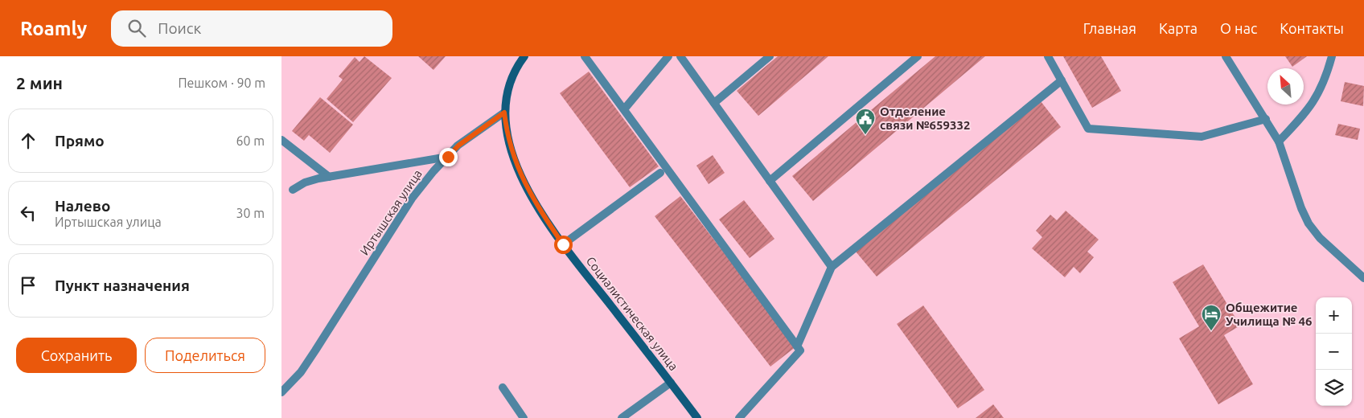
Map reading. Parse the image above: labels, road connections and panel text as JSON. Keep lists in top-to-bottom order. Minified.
{"streets":{"main road":["Социалистическая улица"],"street":["Иртышская улица"]},"crossings":[["Иртышская улица","Социалистическая улица"]],"places":{"public building":["Отделение связи №659332"],"hotel":["Общежитие Училища № 46"]},"north":"top left","page":{"header":"Roamly","search":"Поиск","nav":["Главная","Карта","О нас","Контакты"],"heading":["2 мин","Пешком · 90 m"],"list":[["Прямо","60 m"],["Налево","Иртышская улица","30 m"],"Пункт назначения"],"map_buttons":["+","−"],"buttons":["Сохранить","Поделиться"]}}
